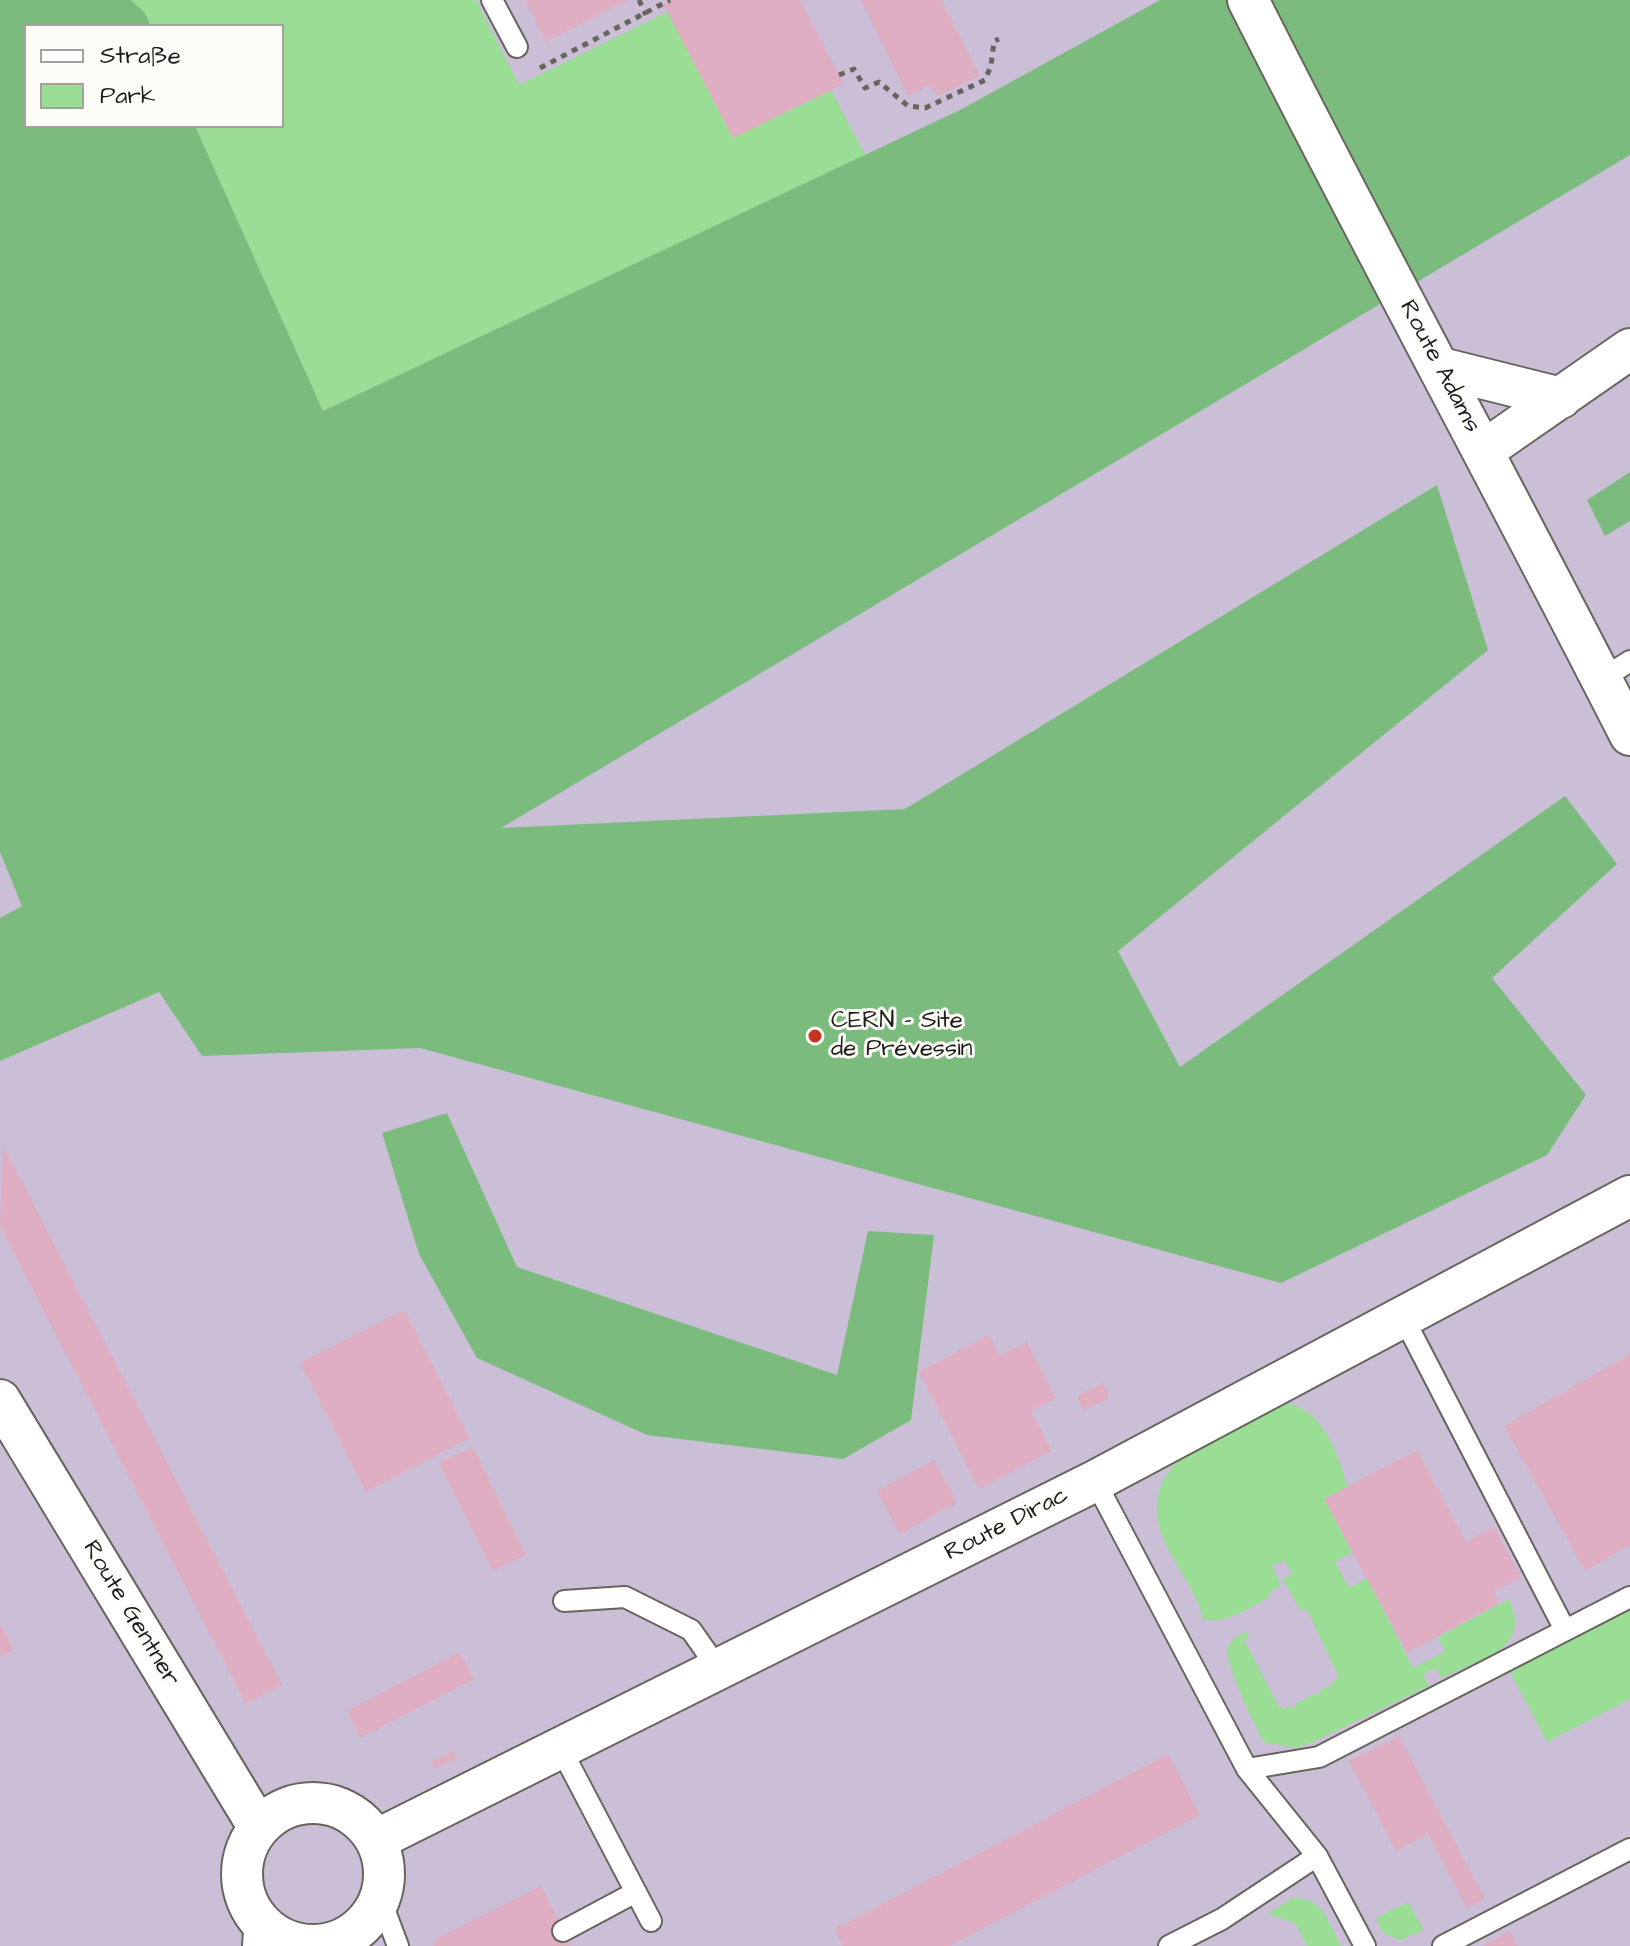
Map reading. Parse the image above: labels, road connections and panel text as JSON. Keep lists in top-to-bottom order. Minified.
{"streets":{"street":["Route Adams","Route Dirac","Route Gentner"]},"crossings":[["Route Dirac","Route Gentner"]],"places":["CERN - Site de Prévessin"],"legend":["Straße","Park"]}
